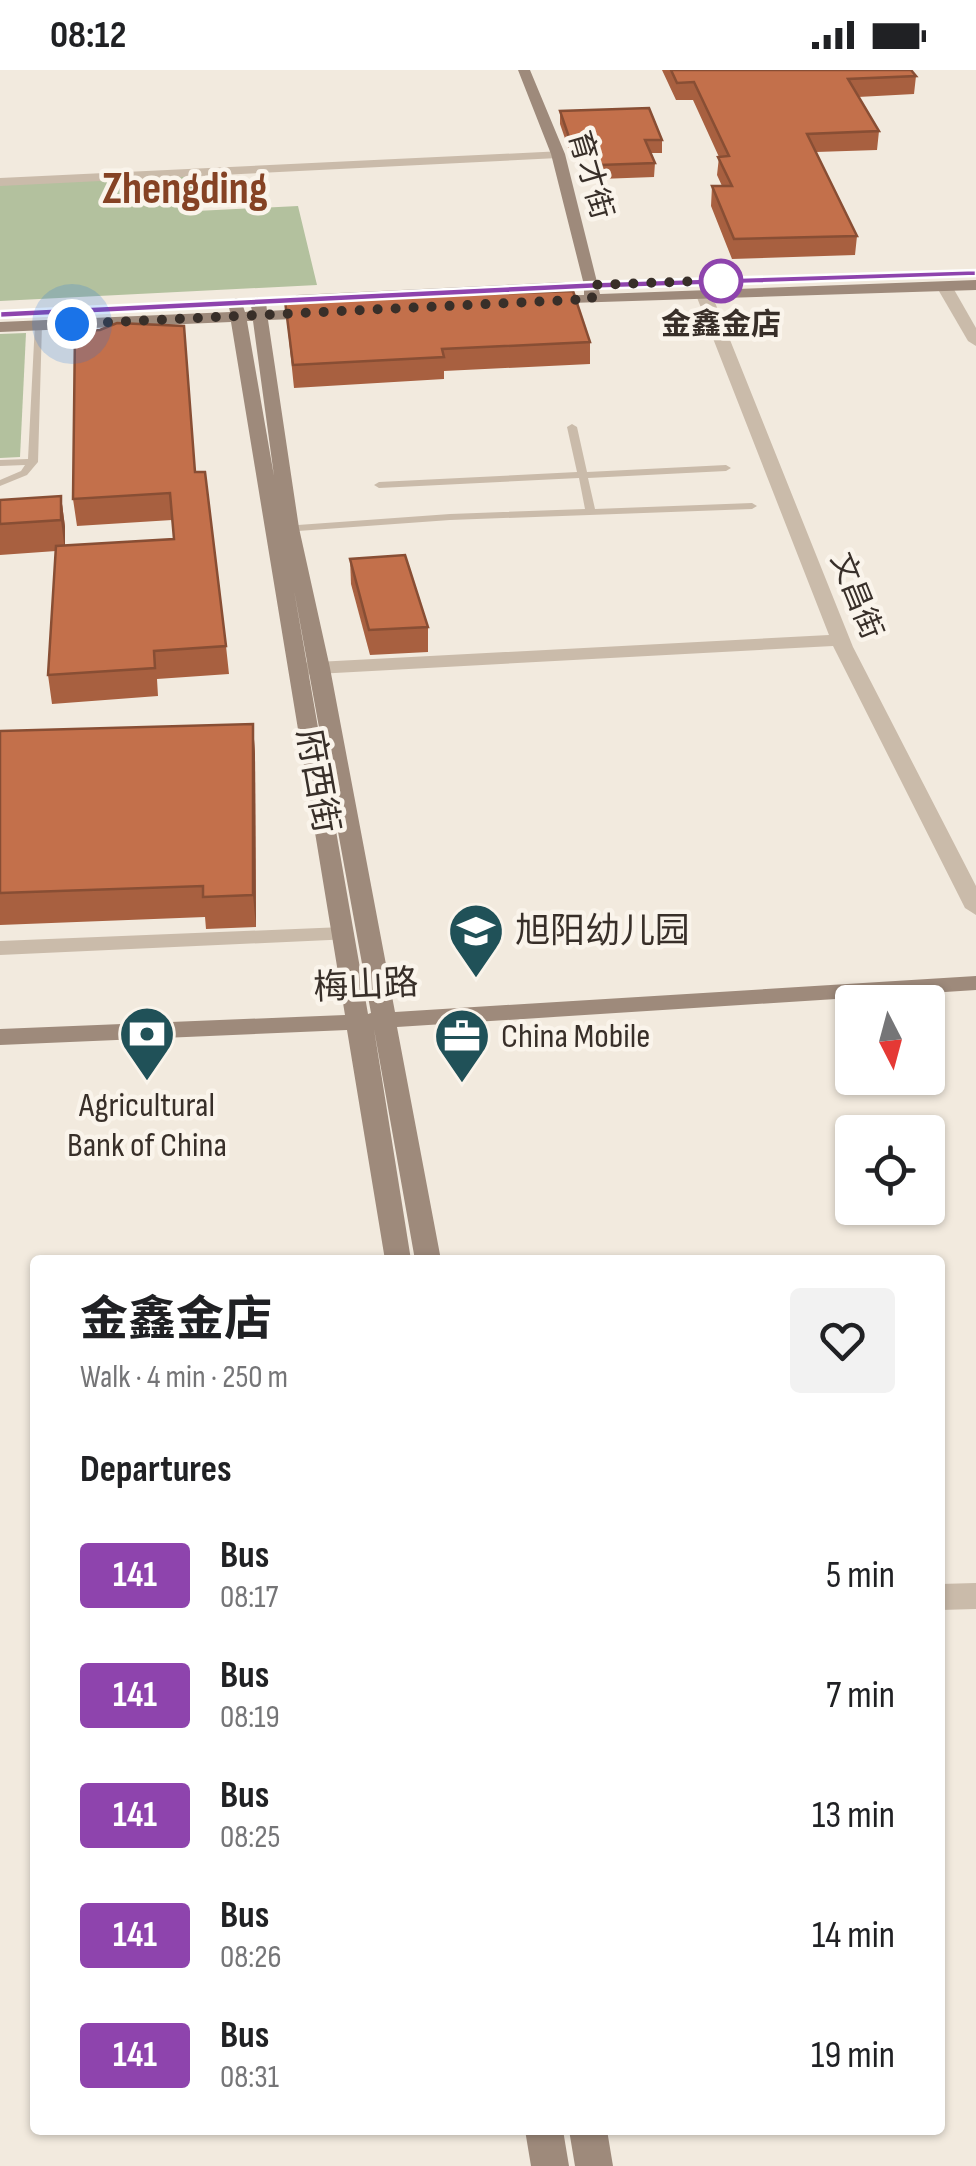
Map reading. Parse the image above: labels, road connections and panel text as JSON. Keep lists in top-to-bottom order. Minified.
{"streets":{"street":["育才街","文昌街","府西街","梅山路"]},"crossings":[["府西街","梅山路"]],"districts":["Zhengding"],"places":{"other":["金鑫金店"],"school or university":["旭阳幼儿园"],"bank":["Agricultural Bank of China"],"office":["China Mobile"]},"lines":["bus line 141"],"north":"bottom","page":{"status":"08:12","heading":[["金鑫金店","Walk · 4 min · 250 m"],"Departures"],"list":[{"mark":"141","name":"Bus","note":"08:17","value":"5 min"},{"mark":"141","name":"Bus","note":"08:19","value":"7 min"},{"mark":"141","name":"Bus","note":"08:25","value":"13 min"},{"mark":"141","name":"Bus","note":"08:26","value":"14 min"},{"mark":"141","name":"Bus","note":"08:31","value":"19 min"}]}}
